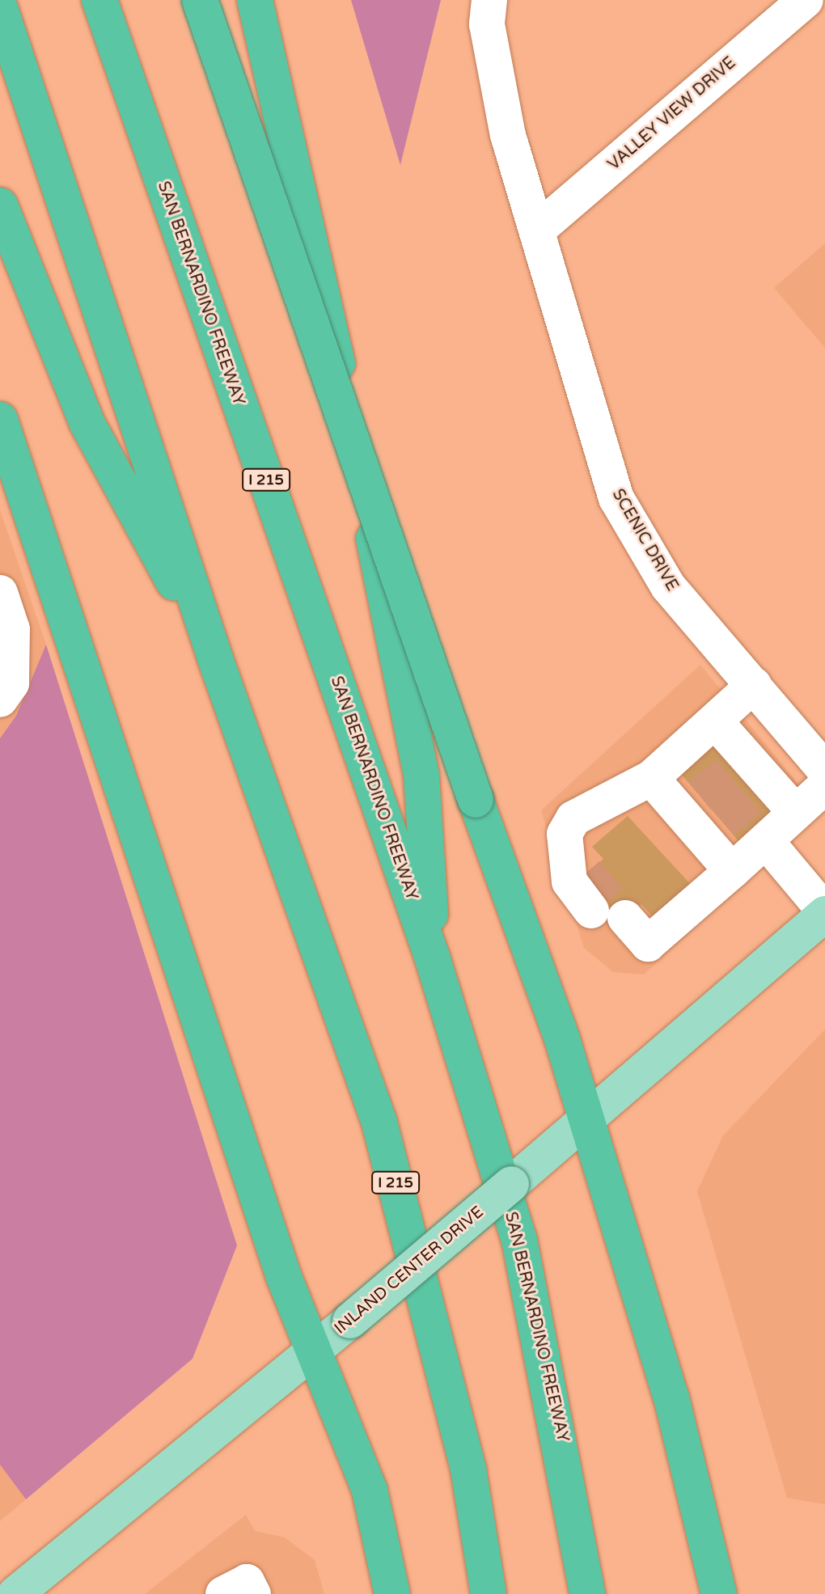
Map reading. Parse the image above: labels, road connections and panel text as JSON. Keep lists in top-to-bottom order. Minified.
{"streets":{"highway":["SAN BERNARDINO FREEWAY","I 215"],"main road":["INLAND CENTER DRIVE"],"street":["VALLEY VIEW DRIVE","SCENIC DRIVE"]},"crossings":[["VALLEY VIEW DRIVE","SCENIC DRIVE"]]}
